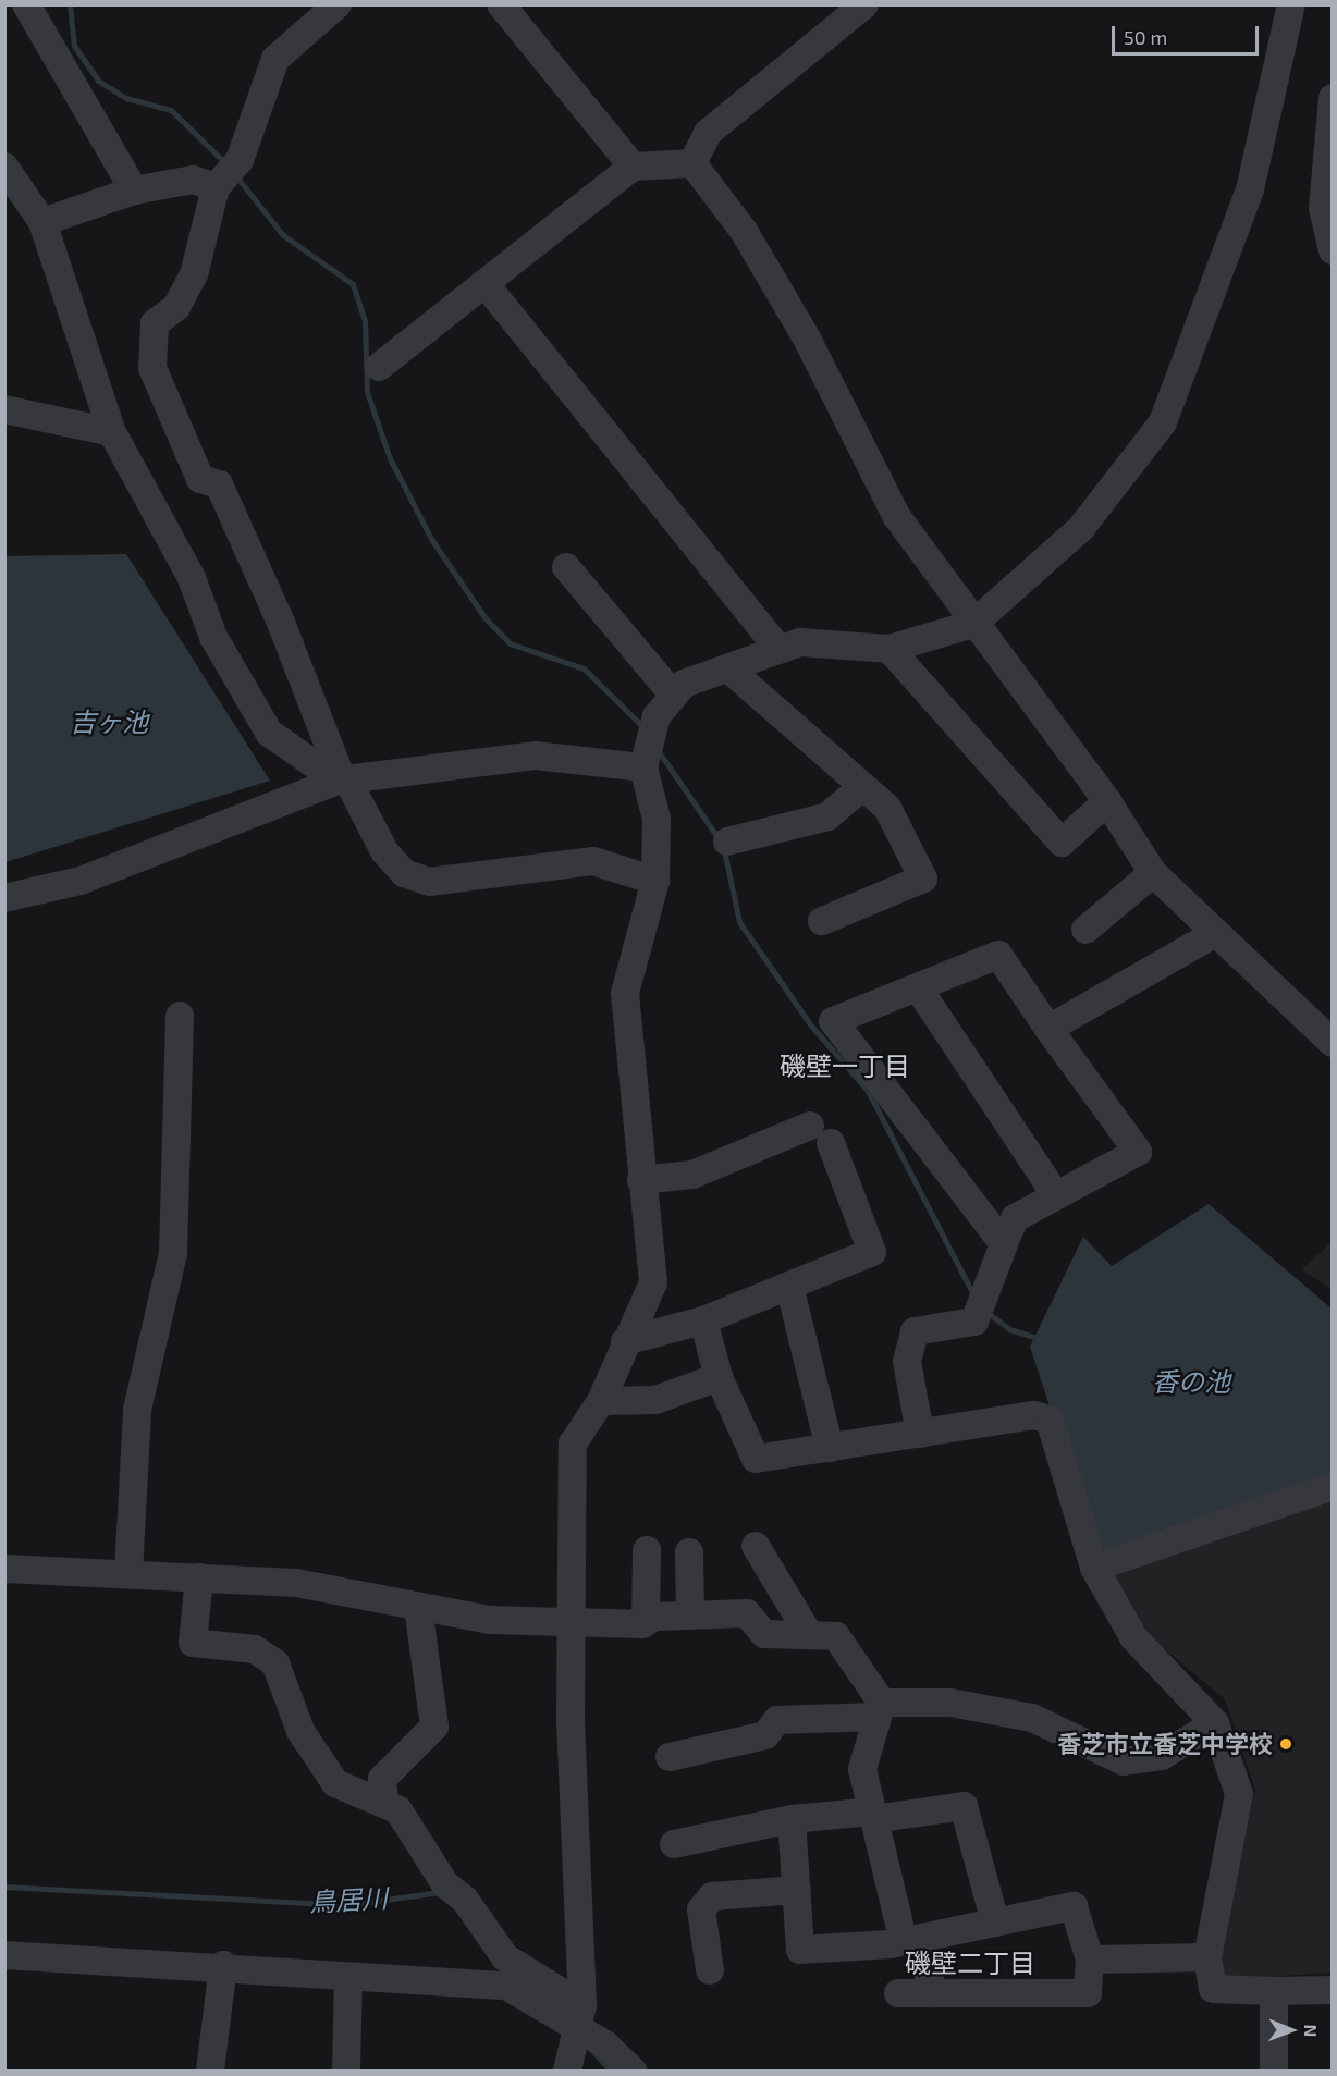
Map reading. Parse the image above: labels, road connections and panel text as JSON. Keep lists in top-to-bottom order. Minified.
{"districts":["磯壁一丁目","磯壁二丁目"],"water":["吉ヶ池","香の池","鳥居川"],"places":["香芝市立香芝中学校"],"scale_bar":"50 m","north":"right"}
